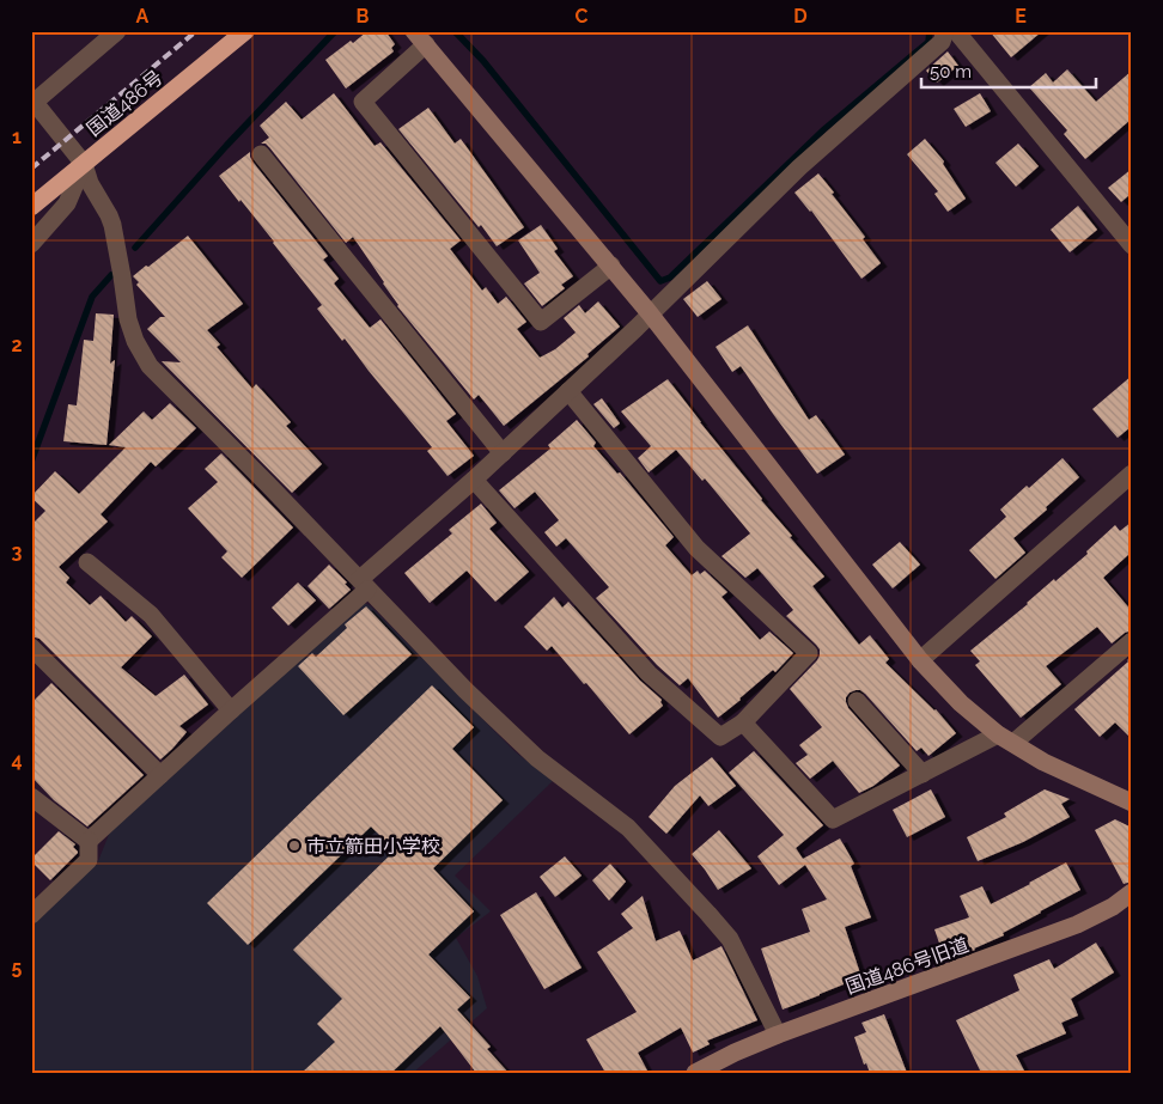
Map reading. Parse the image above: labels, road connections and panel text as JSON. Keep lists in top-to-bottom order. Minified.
{"streets":{"highway":["国道486号"],"street":["国道486号旧道"]},"places":["市立箭田小学校"],"scale_bar":"50 m","grid":{"columns":["A","B","C","D","E"],"rows":["1","2","3","4","5"]}}
